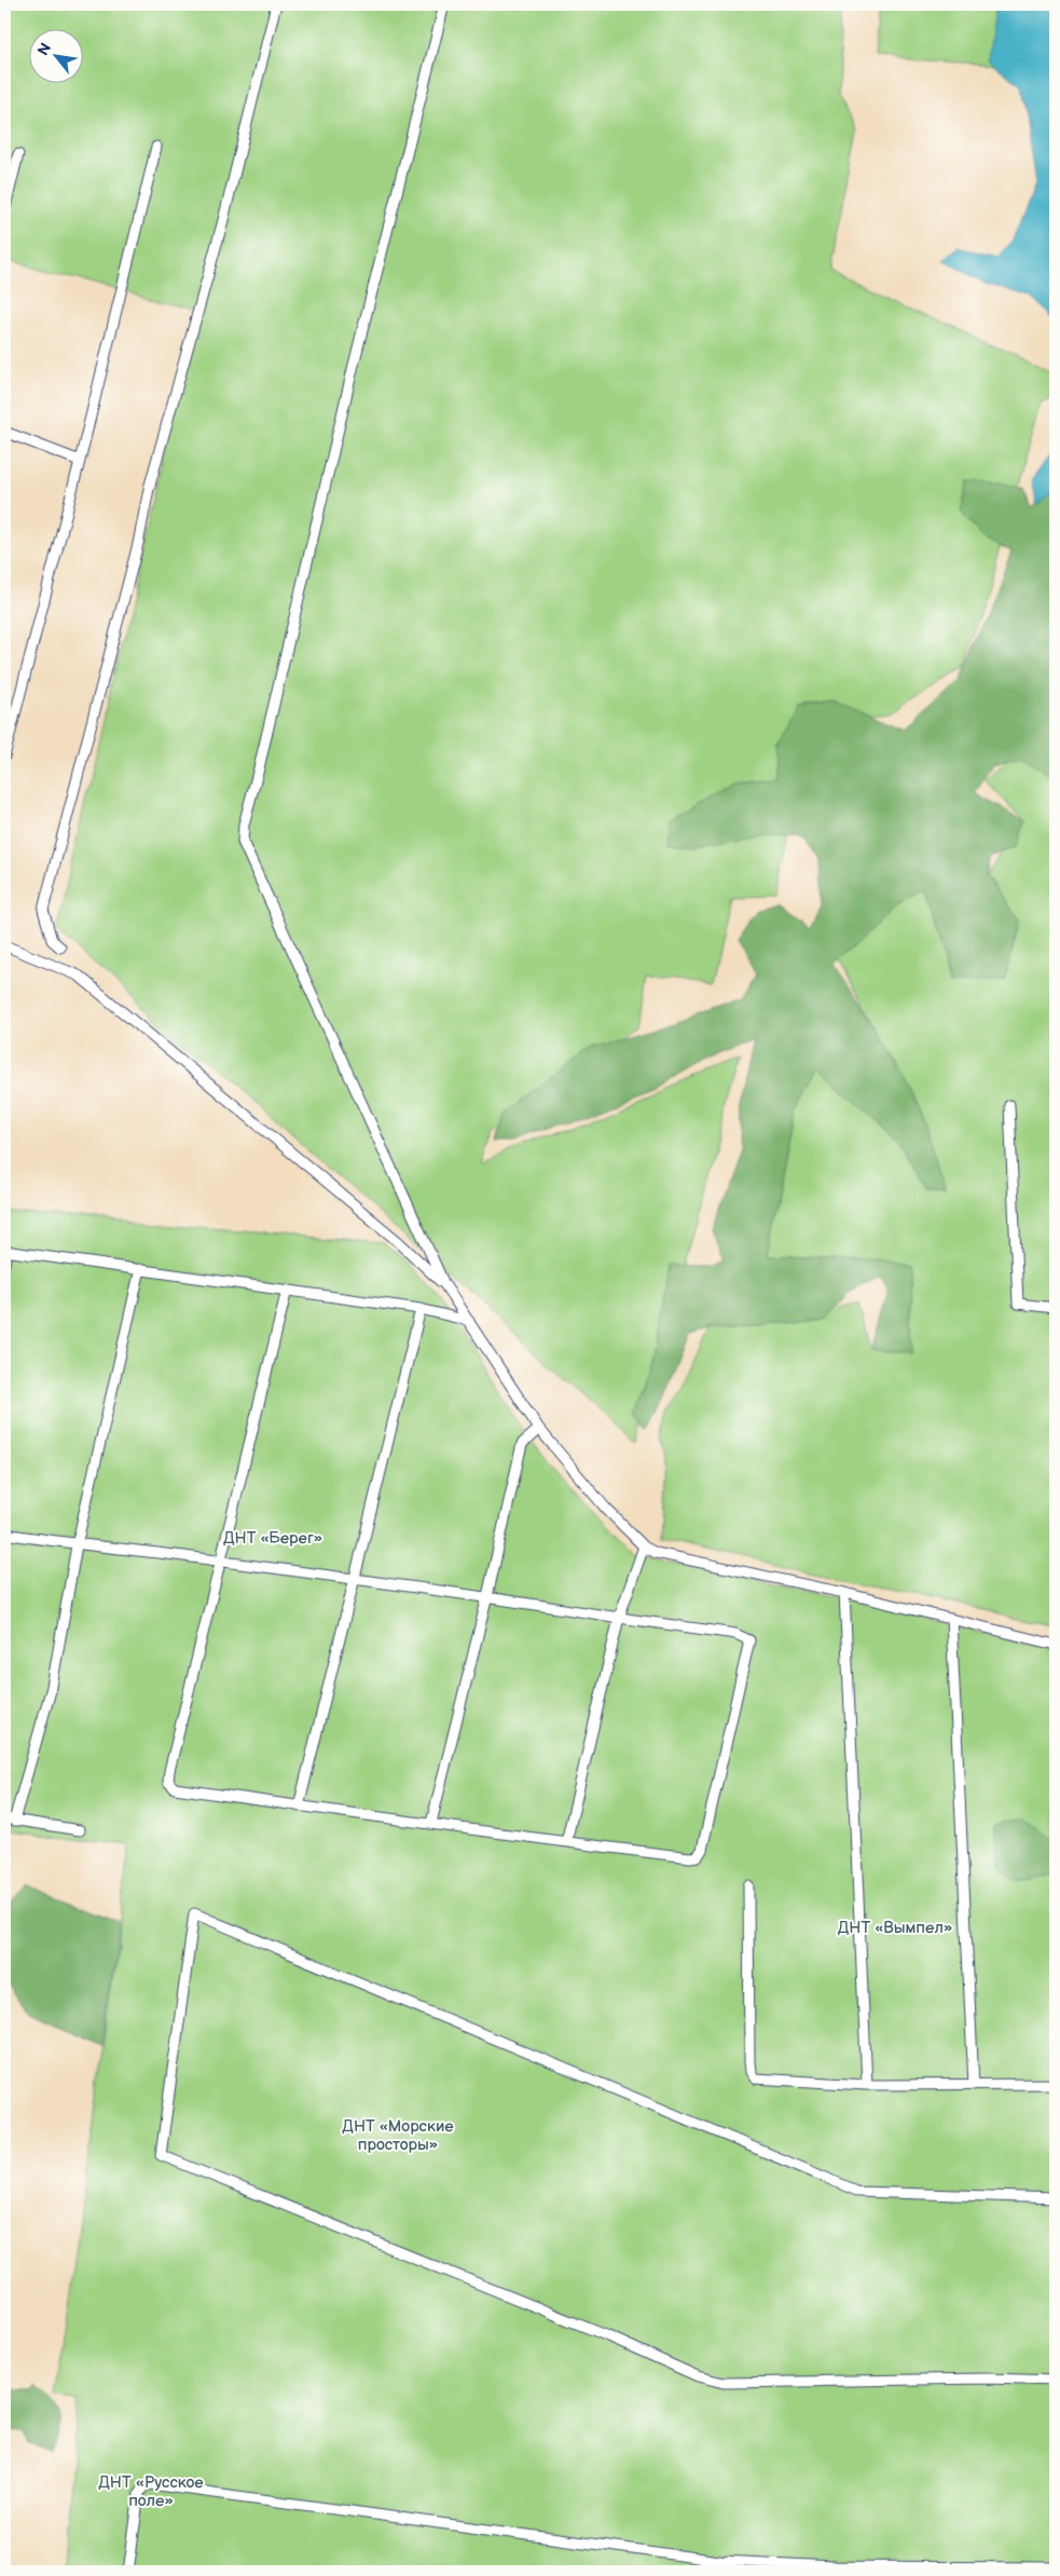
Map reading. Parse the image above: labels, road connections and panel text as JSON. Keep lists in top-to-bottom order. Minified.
{"parks":["ДНТ «Берег»","ДНТ «Вымпел»","ДНТ «Морские просторы»","ДНТ «Русское поле»"],"north":"top left"}
